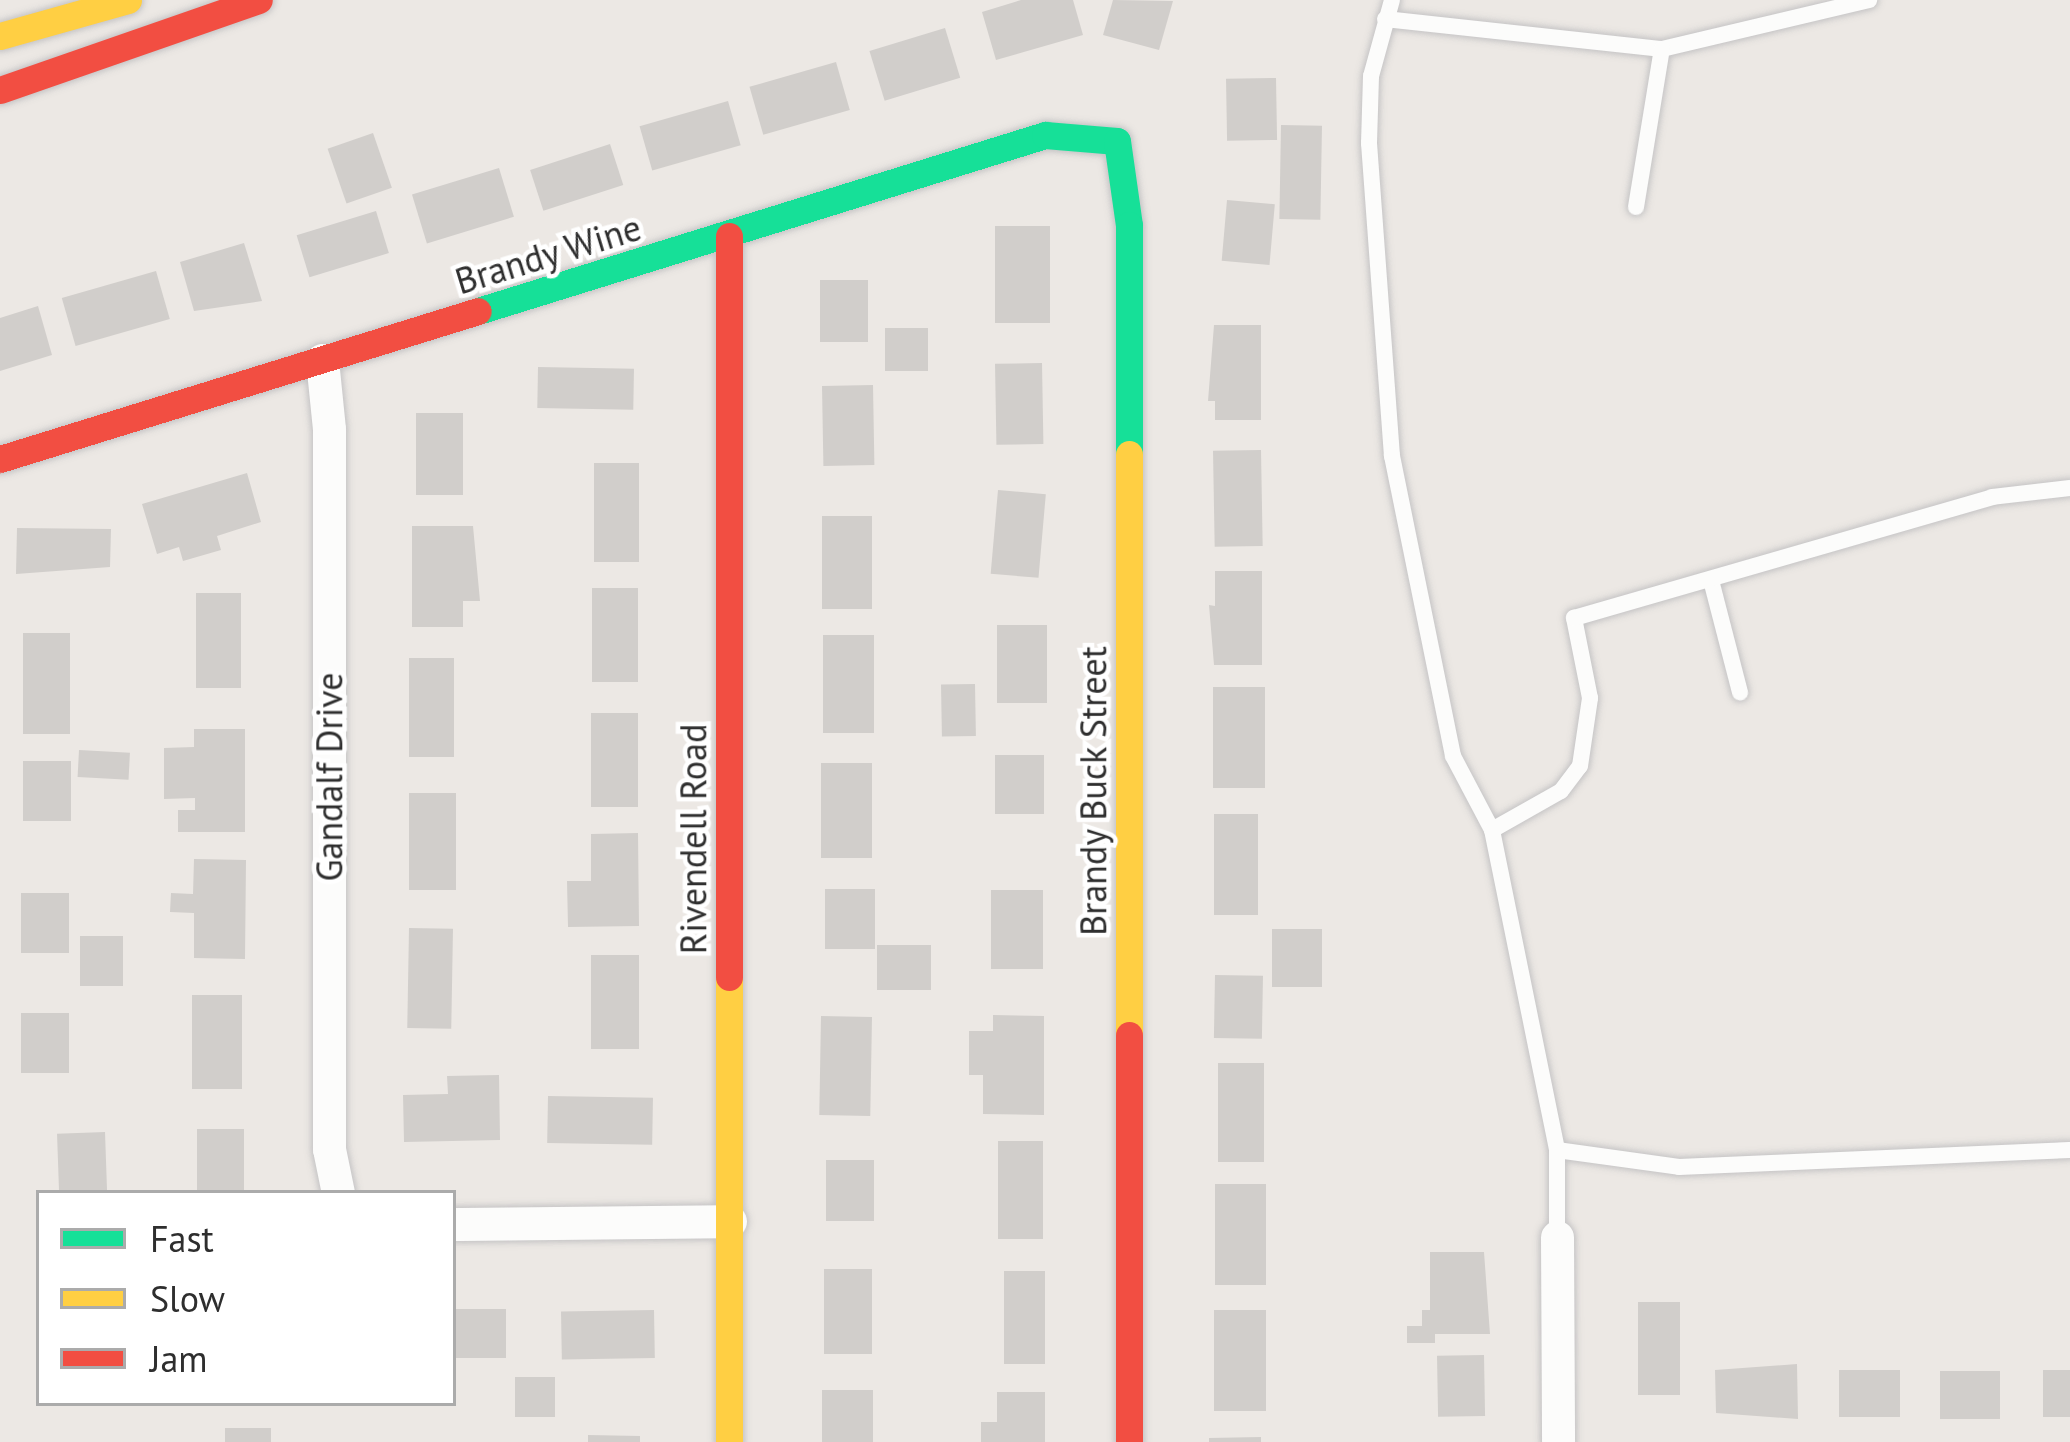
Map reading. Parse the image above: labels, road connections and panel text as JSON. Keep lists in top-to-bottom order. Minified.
{"streets":{"main road":["Brandy Wine","Brandy Buck Street","Rivendell Road"],"street":["Gandalf Drive"]},"crossings":[["Brandy Wine","Gandalf Drive"],["Brandy Wine","Brandy Buck Street"],["Brandy Wine","Rivendell Road"]],"legend":["Fast","Slow","Jam"]}
